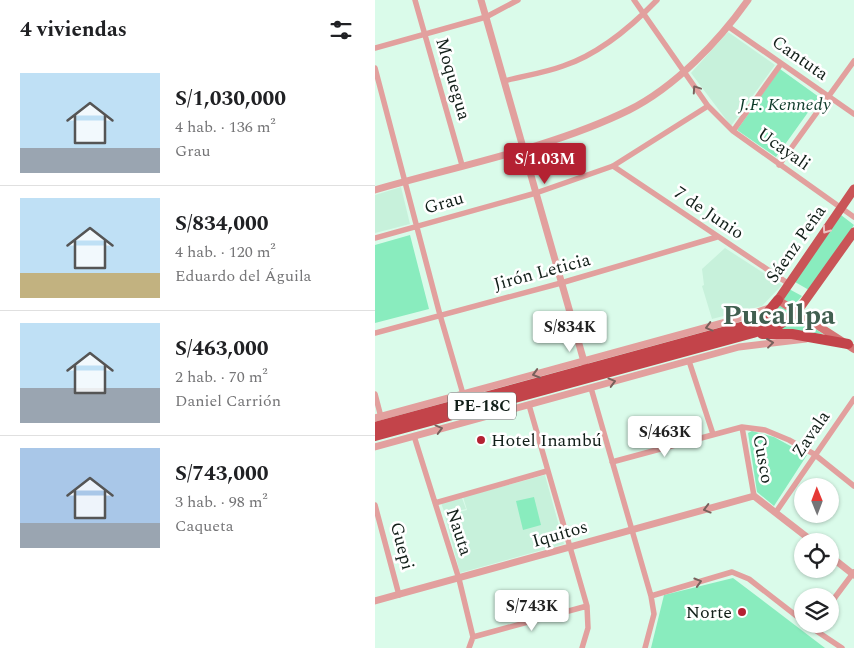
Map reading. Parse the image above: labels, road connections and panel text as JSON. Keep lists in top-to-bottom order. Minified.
{"streets":{"highway":["Sáenz Peña","PE-18C"],"street":["Cantuta","Moquegua","Ucayali","Grau","7 de Junio","Jirón Leticia","Zavala","Cusco","Nauta","Iquitos","Guepi"]},"crossings":[["Ucayali","Grau"],["Ucayali","Sáenz Peña"],["Grau","7 de Junio"],["7 de Junio","Sáenz Peña"],["7 de Junio","Jirón Leticia"],["Sáenz Peña","PE-18C"],["Cusco","Iquitos"],["Nauta","Iquitos"],["Iquitos","Guepi"]],"districts":["Pucallpa"],"parks":["J.F. Kennedy"],"places":["Hotel Inambú","Norte"],"north":"top","page":{"heading":"4 viviendas","list":[{"name":"S/1,030,000","note":"4 hab. · 136 m² · Grau"},{"name":"S/834,000","note":"4 hab. · 120 m² · Eduardo del Águila"},{"name":"S/463,000","note":"2 hab. · 70 m² · Daniel Carrión"},{"name":"S/743,000","note":"3 hab. · 98 m² · Caqueta"}],"price":["S/1.03M","S/834K","S/463K","S/743K"]}}
